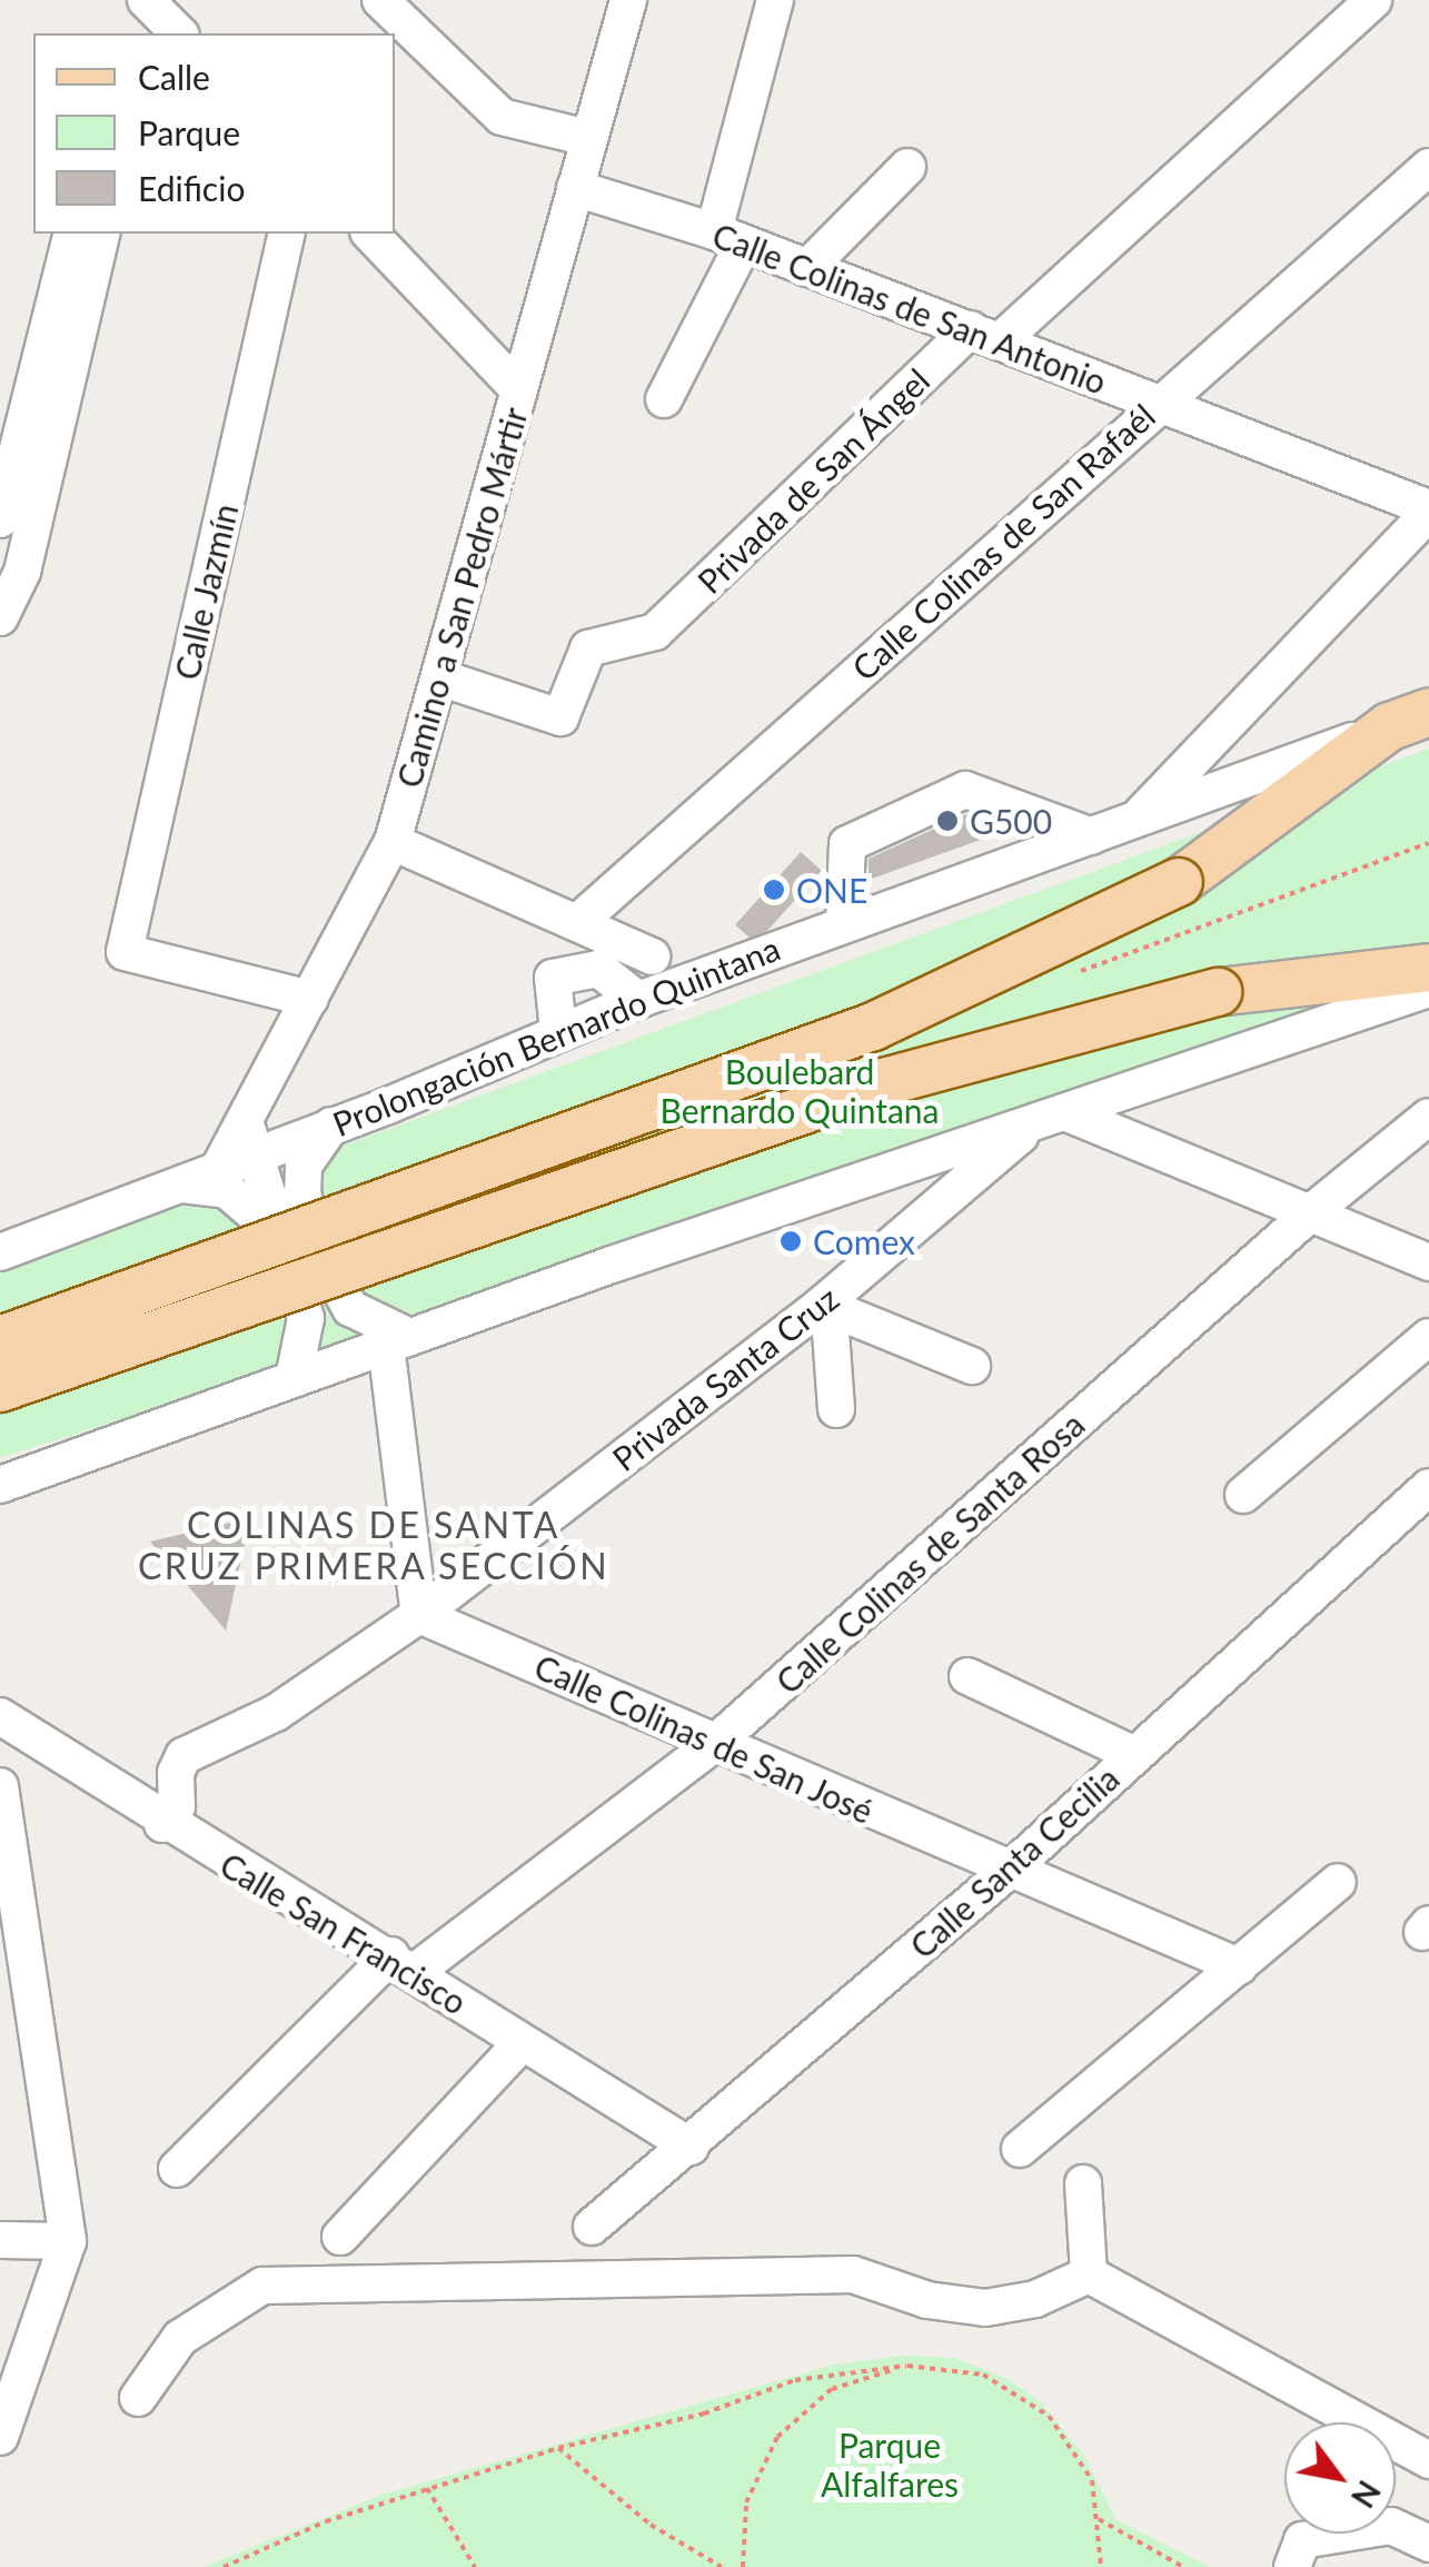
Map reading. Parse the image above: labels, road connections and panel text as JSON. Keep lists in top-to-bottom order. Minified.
{"streets":{"street":["Calle Colinas de San Antonio","Privada de San Ángel","Calle Colinas de San Rafaél","Calle Jazmín","Camino a San Pedro Mártir","Prolongación Bernardo Quintana","Privada Santa Cruz","Calle Colinas de Santa Rosa","Calle Colinas de San José","Calle Santa Cecilia","Calle San Francisco"]},"crossings":[["Calle Colinas de San Antonio","Privada de San Ángel"],["Calle Colinas de San Antonio","Calle Colinas de San Rafaél"],["Calle Colinas de San Antonio","Camino a San Pedro Mártir"],["Privada de San Ángel","Camino a San Pedro Mártir"],["Calle Jazmín","Camino a San Pedro Mártir"],["Camino a San Pedro Mártir","Prolongación Bernardo Quintana"],["Privada Santa Cruz","Calle Colinas de San José"],["Privada Santa Cruz","Calle San Francisco"],["Calle Colinas de Santa Rosa","Calle Colinas de San José"],["Calle Colinas de Santa Rosa","Calle San Francisco"],["Calle Colinas de San José","Calle Santa Cecilia"],["Calle Santa Cecilia","Calle San Francisco"]],"districts":["COLINAS DE SANTA CRUZ PRIMERA SECCIÓN"],"parks":["Boulebard Bernardo Quintana","Parque Alfalfares"],"places":["G500","ONE","Comex"],"legend":["Calle","Parque","Edificio"],"north":"bottom right"}
